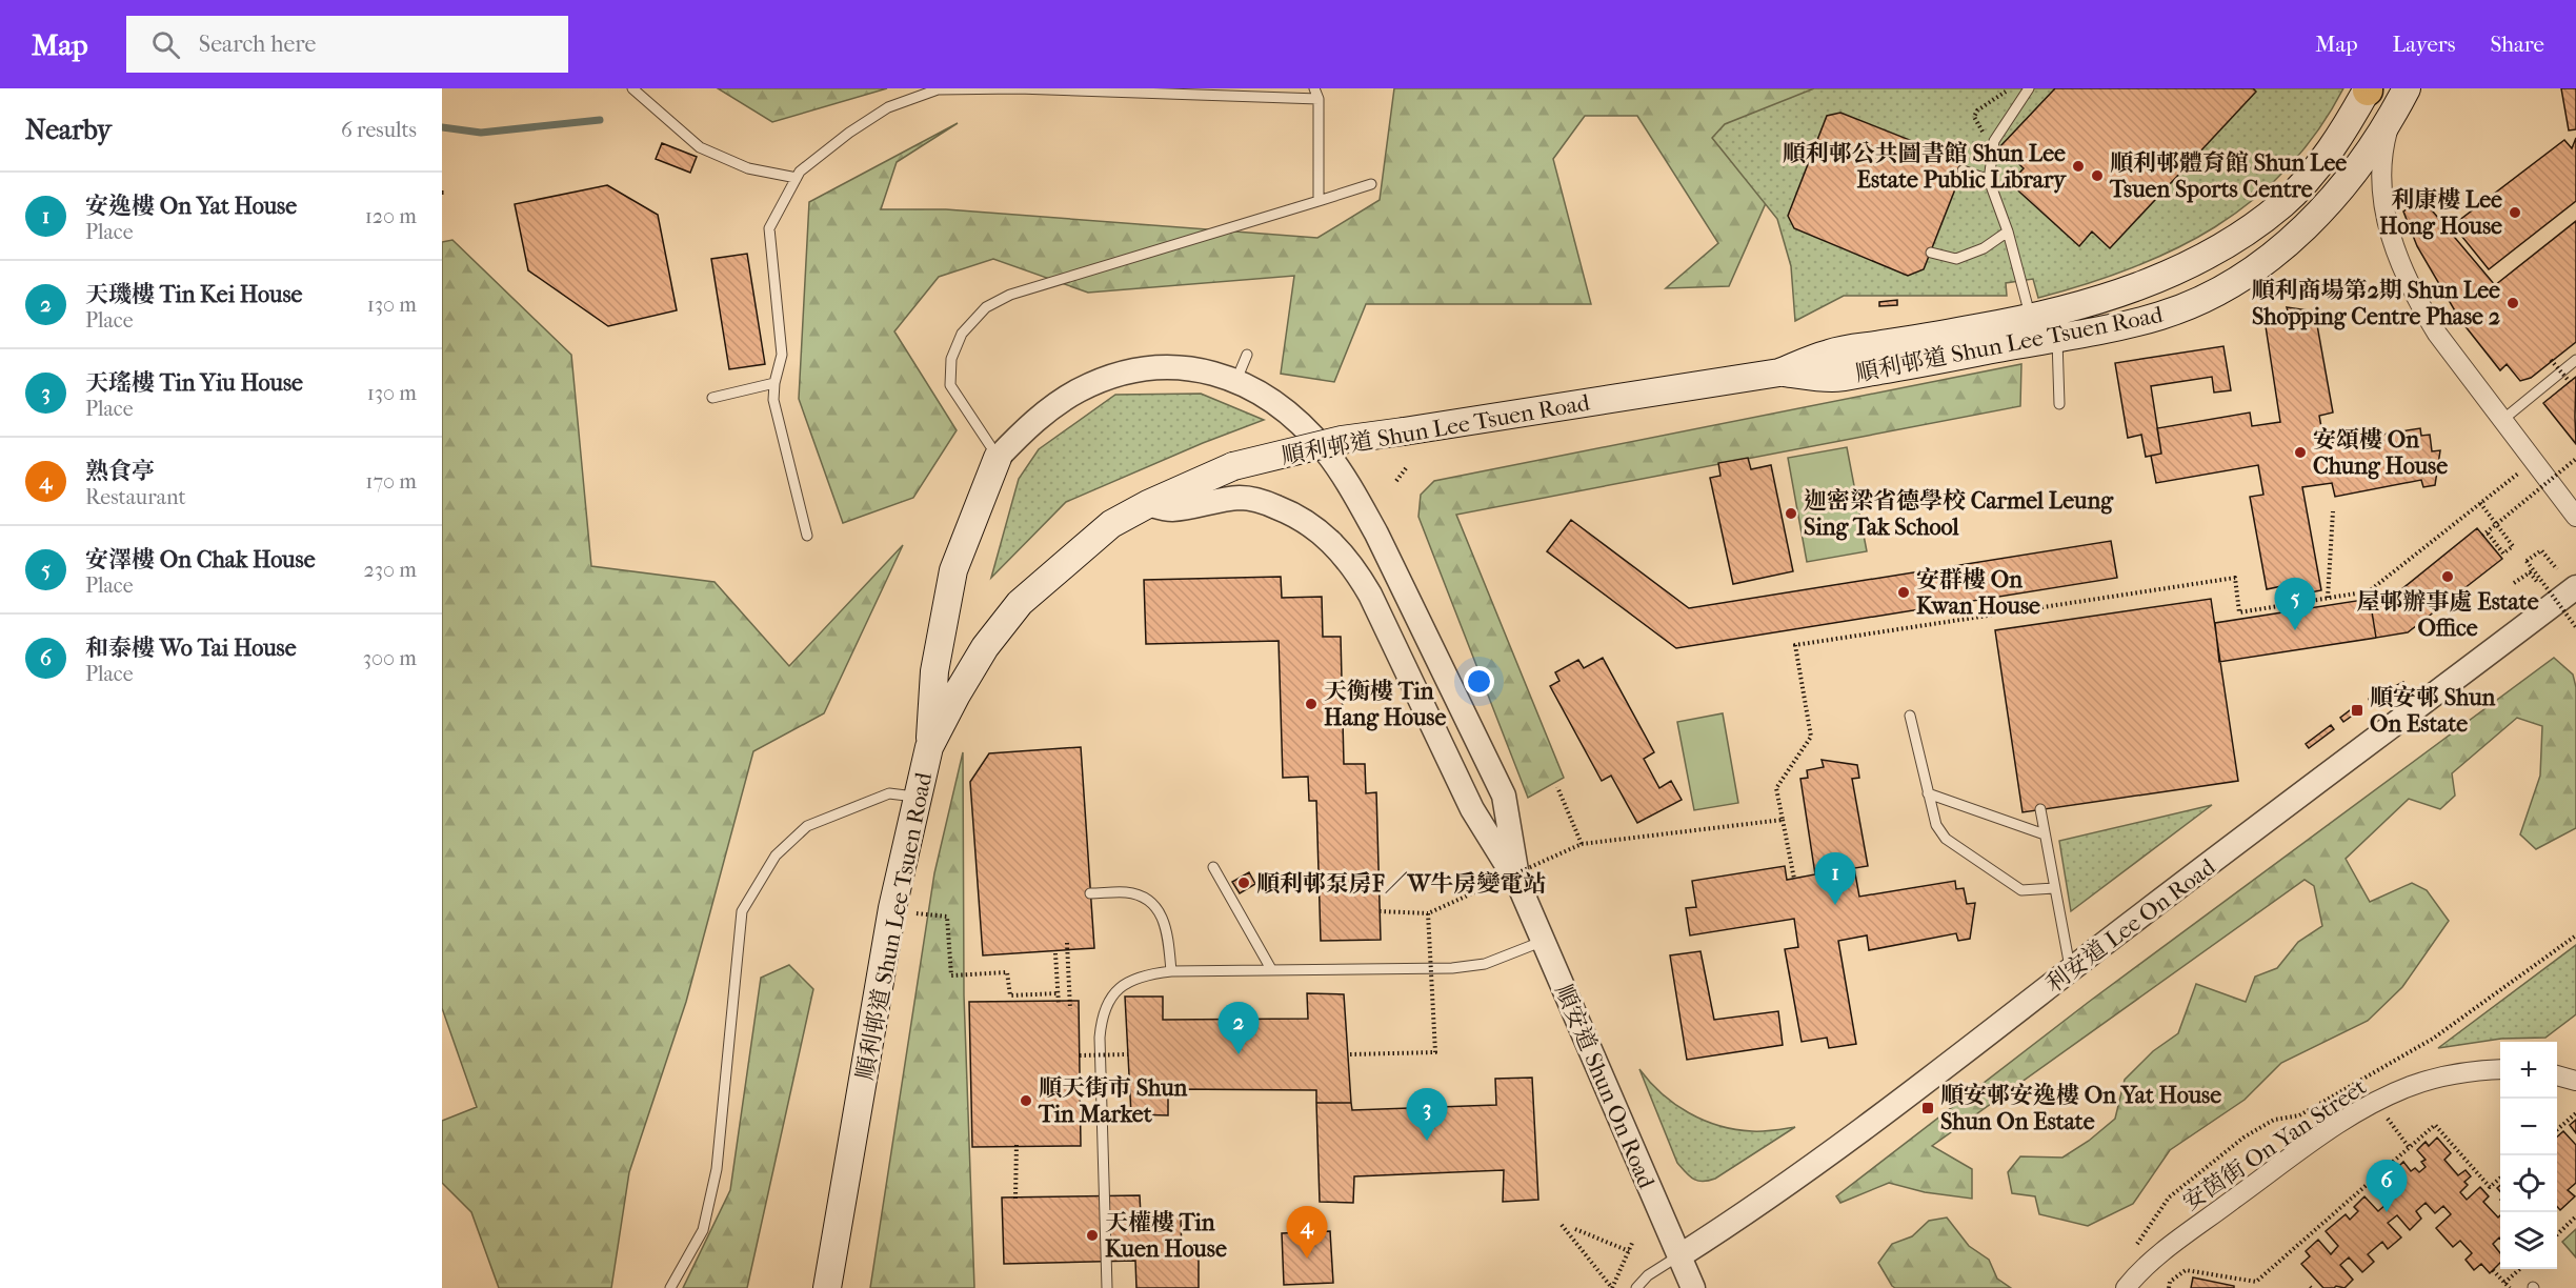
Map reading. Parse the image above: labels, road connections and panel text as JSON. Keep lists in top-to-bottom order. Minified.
{"streets":{"main road":["順利邨道 Shun Lee Tsuen Road"],"street":["利安道 Lee On Road","順安道 Shun On Road","安茵街 On Yan Street"]},"crossings":[["順利邨道 Shun Lee Tsuen Road","順安道 Shun On Road"],["利安道 Lee On Road","順安道 Shun On Road"]],"places":{"other":["順利邨公共圖書館 Shun Lee Estate Public Library","順利邨體育館 Shun Lee Tsuen Sports Centre","利康樓 Lee Hong House","順利商場第2期 Shun Lee Shopping Centre Phase 2","安頌樓 On Chung House","迦密梁省德學校 Carmel Leung Sing Tak School","屋邨辦事處 Estate Office","安群樓 On Kwan House","天衡樓 Tin Hang House","順利邨泵房F／W牛房變電站","順天街市 Shun Tin Market","天權樓 Tin Kuen House"],"transit":["順安邨 Shun On Estate","順安邨安逸樓 On Yat House Shun On Estate"]},"page":{"header":"Map","search":"Search here","nav":["Map","Layers","Share"],"heading":["Nearby","6 results"],"list":[{"mark":"1","name":"安逸樓 On Yat House","note":"Place","value":"120 m"},{"mark":"2","name":"天璣樓 Tin Kei House","note":"Place","value":"130 m"},{"mark":"3","name":"天瑤樓 Tin Yiu House","note":"Place","value":"130 m"},{"mark":"4","name":"熟食亭","note":"Restaurant","value":"170 m"},{"mark":"5","name":"安澤樓 On Chak House","note":"Place","value":"230 m"},{"mark":"6","name":"和泰樓 Wo Tai House","note":"Place","value":"300 m"}],"pins":["5","1","2","3","6","4"],"map_buttons":["+","−"]}}
